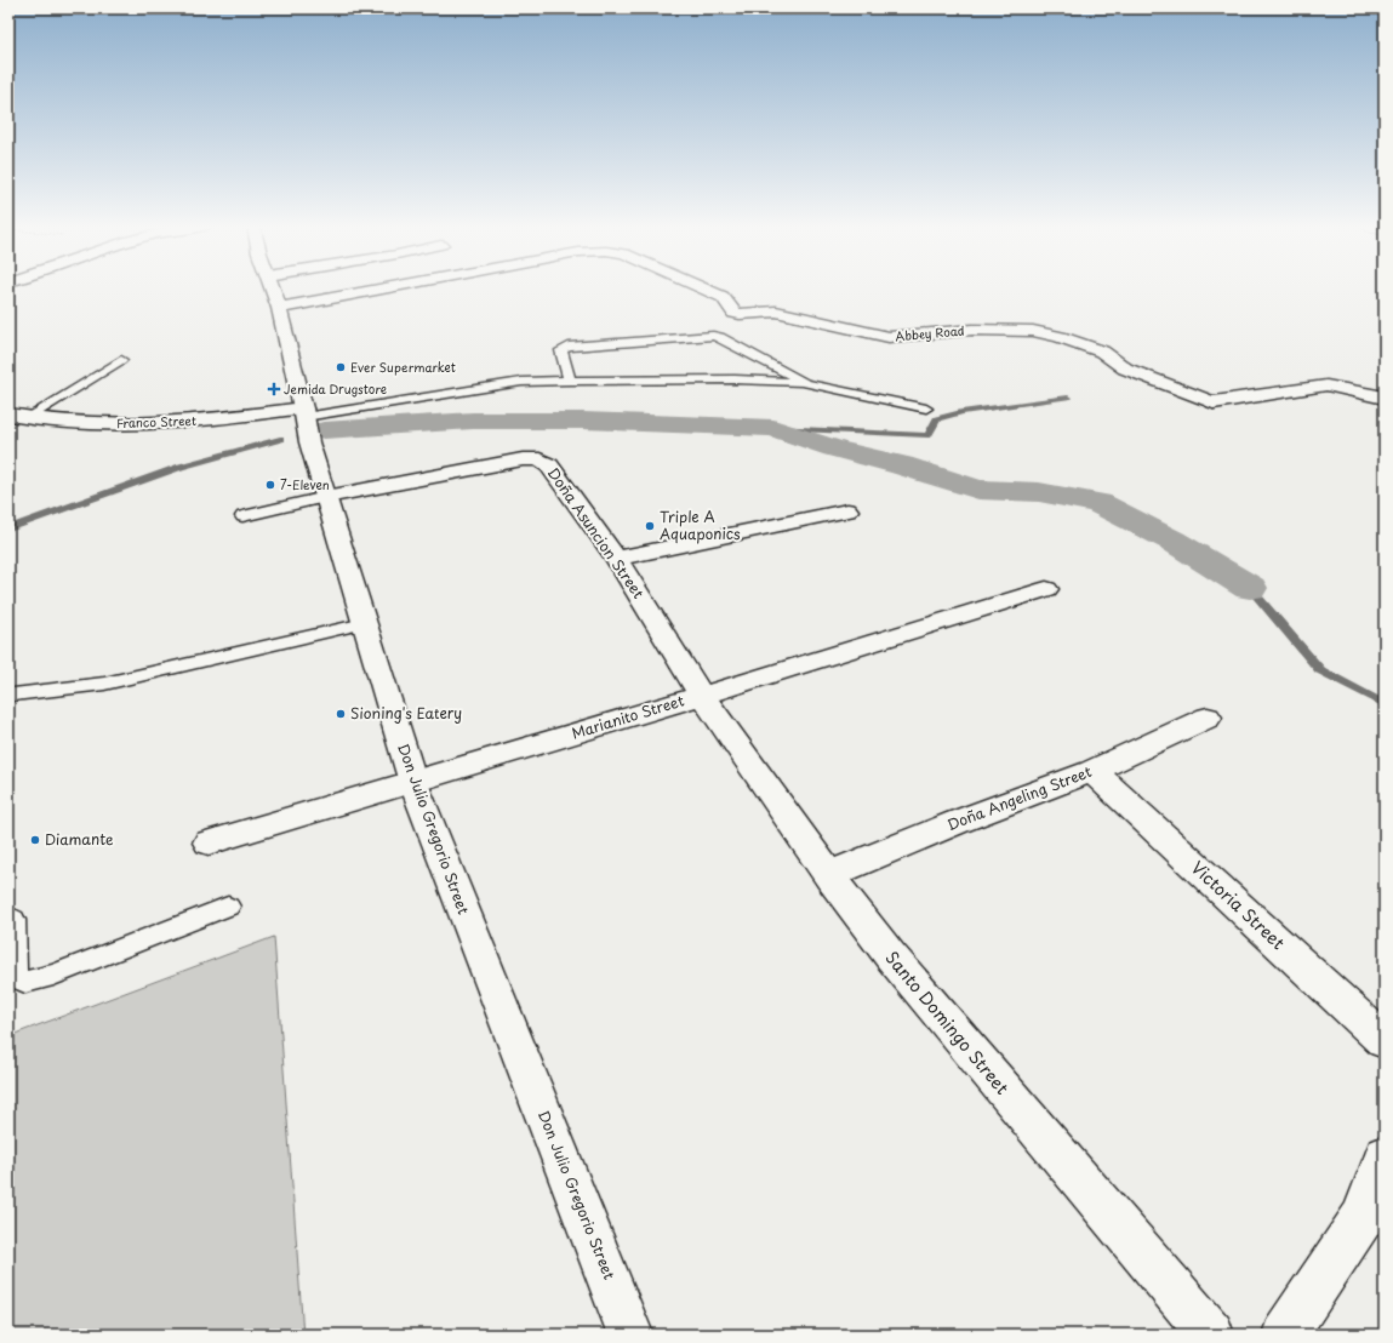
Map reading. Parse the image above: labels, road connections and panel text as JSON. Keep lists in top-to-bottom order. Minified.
{"streets":{"street":["Abbey Road","Franco Street","Doña Asuncion Street","Marianito Street","Doña Angeling Street","Don Julio Gregorio Street","Victoria Street","Santo Domingo Street"]},"crossings":[["Abbey Road","Don Julio Gregorio Street"],["Franco Street","Don Julio Gregorio Street"],["Doña Asuncion Street","Marianito Street"],["Doña Asuncion Street","Don Julio Gregorio Street"],["Doña Asuncion Street","Santo Domingo Street"],["Marianito Street","Don Julio Gregorio Street"],["Marianito Street","Santo Domingo Street"],["Doña Angeling Street","Victoria Street"],["Doña Angeling Street","Santo Domingo Street"]],"places":{"other":["Ever Supermarket","7-Eleven","Triple A Aquaponics","Sioning's Eatery","Diamante"],"health":["Jemida Drugstore"]}}
